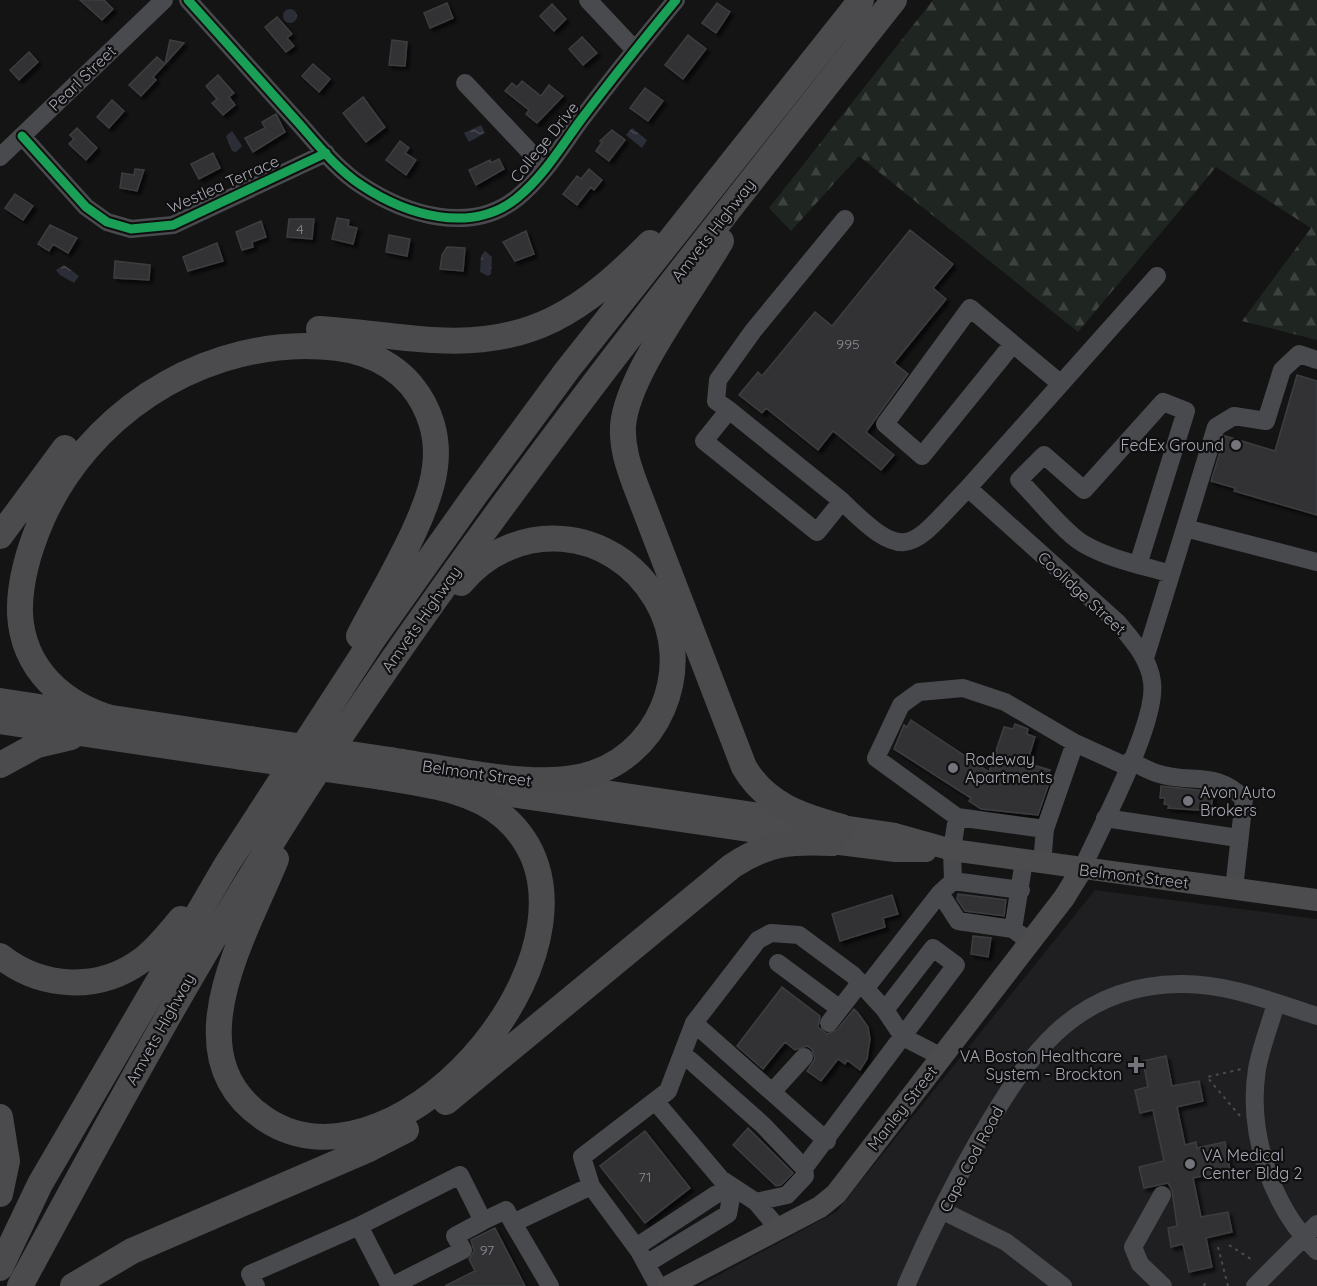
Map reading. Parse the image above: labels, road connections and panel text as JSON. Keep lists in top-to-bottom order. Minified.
{"streets":{"highway":["Amvets Highway","Belmont Street"],"main road":["Manley Street"],"street":["Pearl Street","College Drive","Westlea Terrace","Coolidge Street","Cape Cod Road"]},"crossings":[["Pearl Street","Westlea Terrace"],["College Drive","Westlea Terrace"],["Coolidge Street","Belmont Street"],["Coolidge Street","Manley Street"],["Belmont Street","Manley Street"]],"places":{"other":["FedEx Ground","Rodeway Apartments","Avon Auto Brokers","VA Medical Center Bldg 2"],"health":["VA Boston Healthcare System - Brockton"]},"house_numbers":["4","995","71","97"]}
